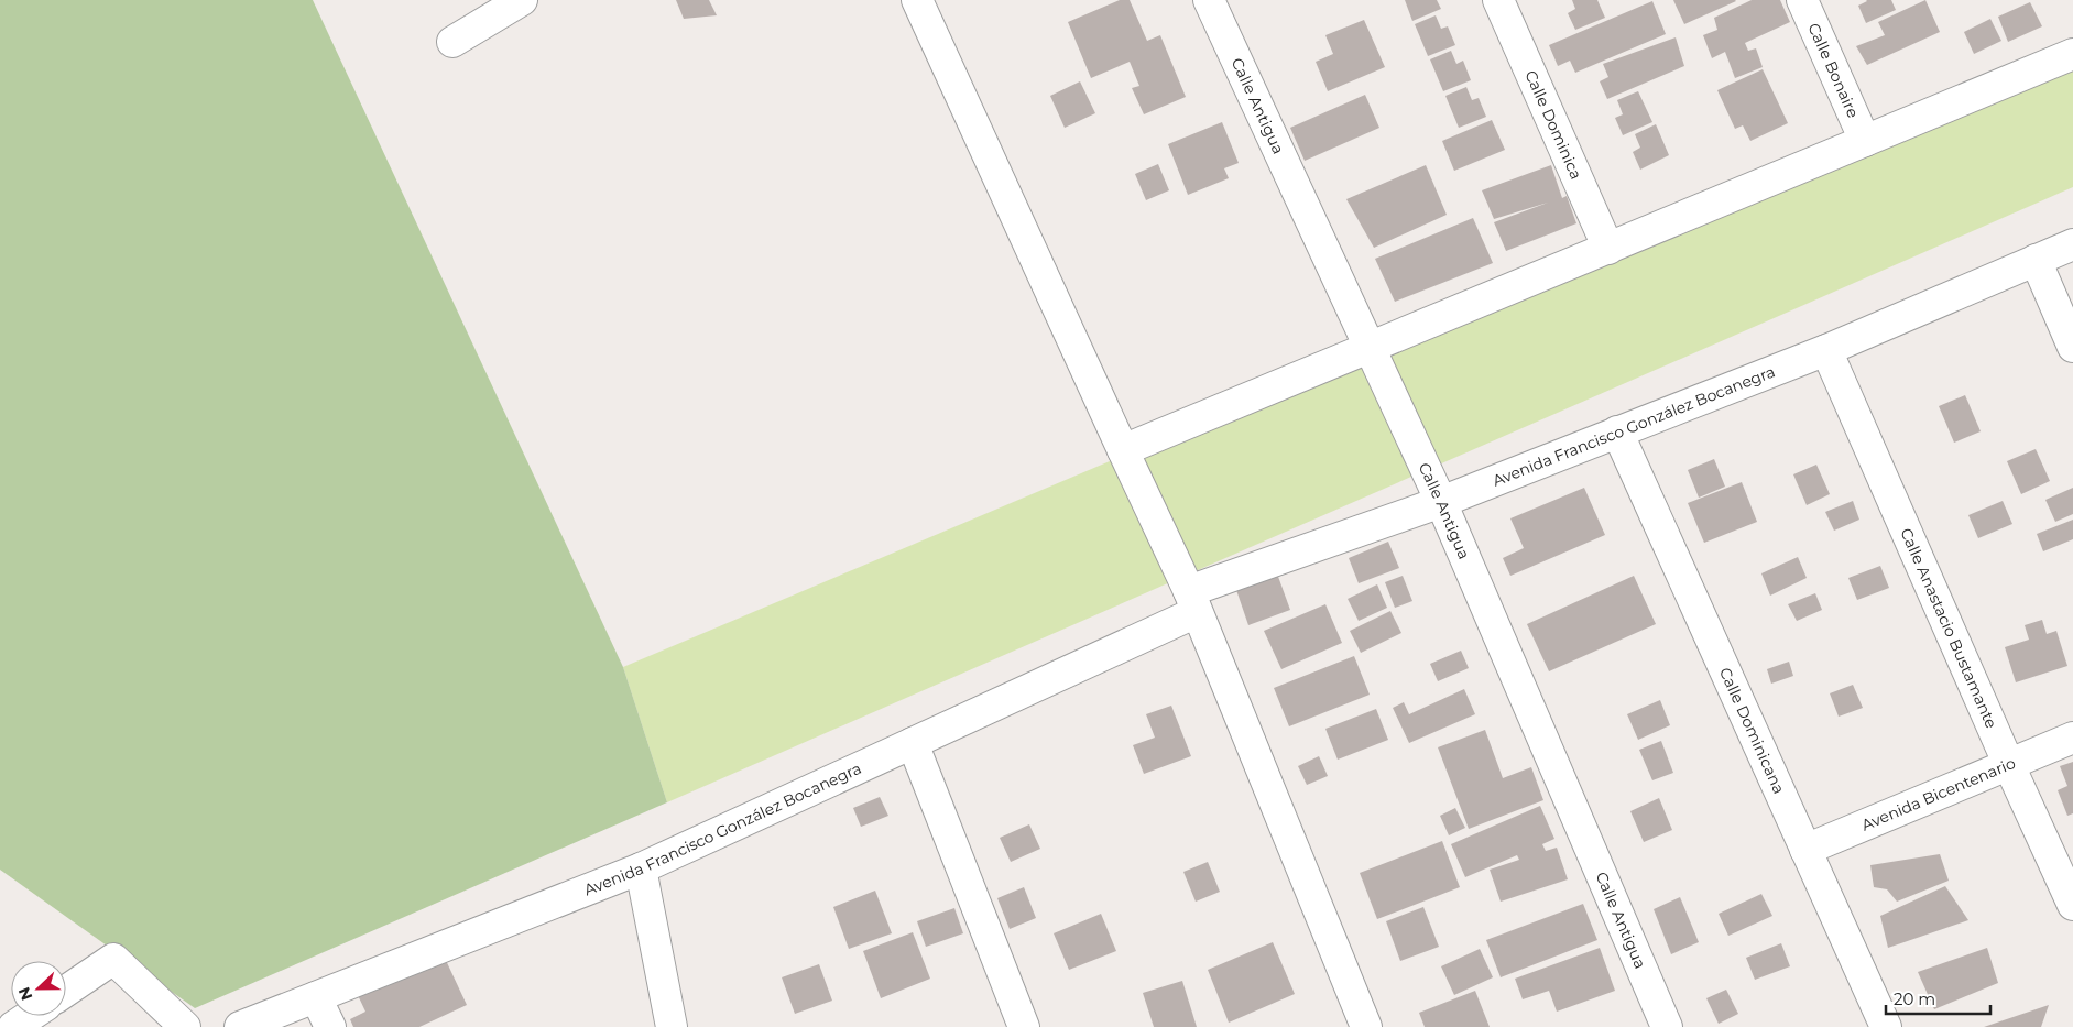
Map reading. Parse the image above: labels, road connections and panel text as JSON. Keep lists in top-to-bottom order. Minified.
{"streets":{"street":["Calle Bonaire","Calle Antigua","Calle Dominica","Avenida Francisco González Bocanegra","Calle Anastacio Bustamante","Calle Dominicana","Avenida Bicentenario"]},"crossings":[["Calle Antigua","Avenida Francisco González Bocanegra"],["Avenida Francisco González Bocanegra","Calle Anastacio Bustamante"],["Avenida Francisco González Bocanegra","Calle Dominicana"],["Calle Anastacio Bustamante","Avenida Bicentenario"],["Calle Dominicana","Avenida Bicentenario"]],"scale_bar":"20 m","north":"left"}
